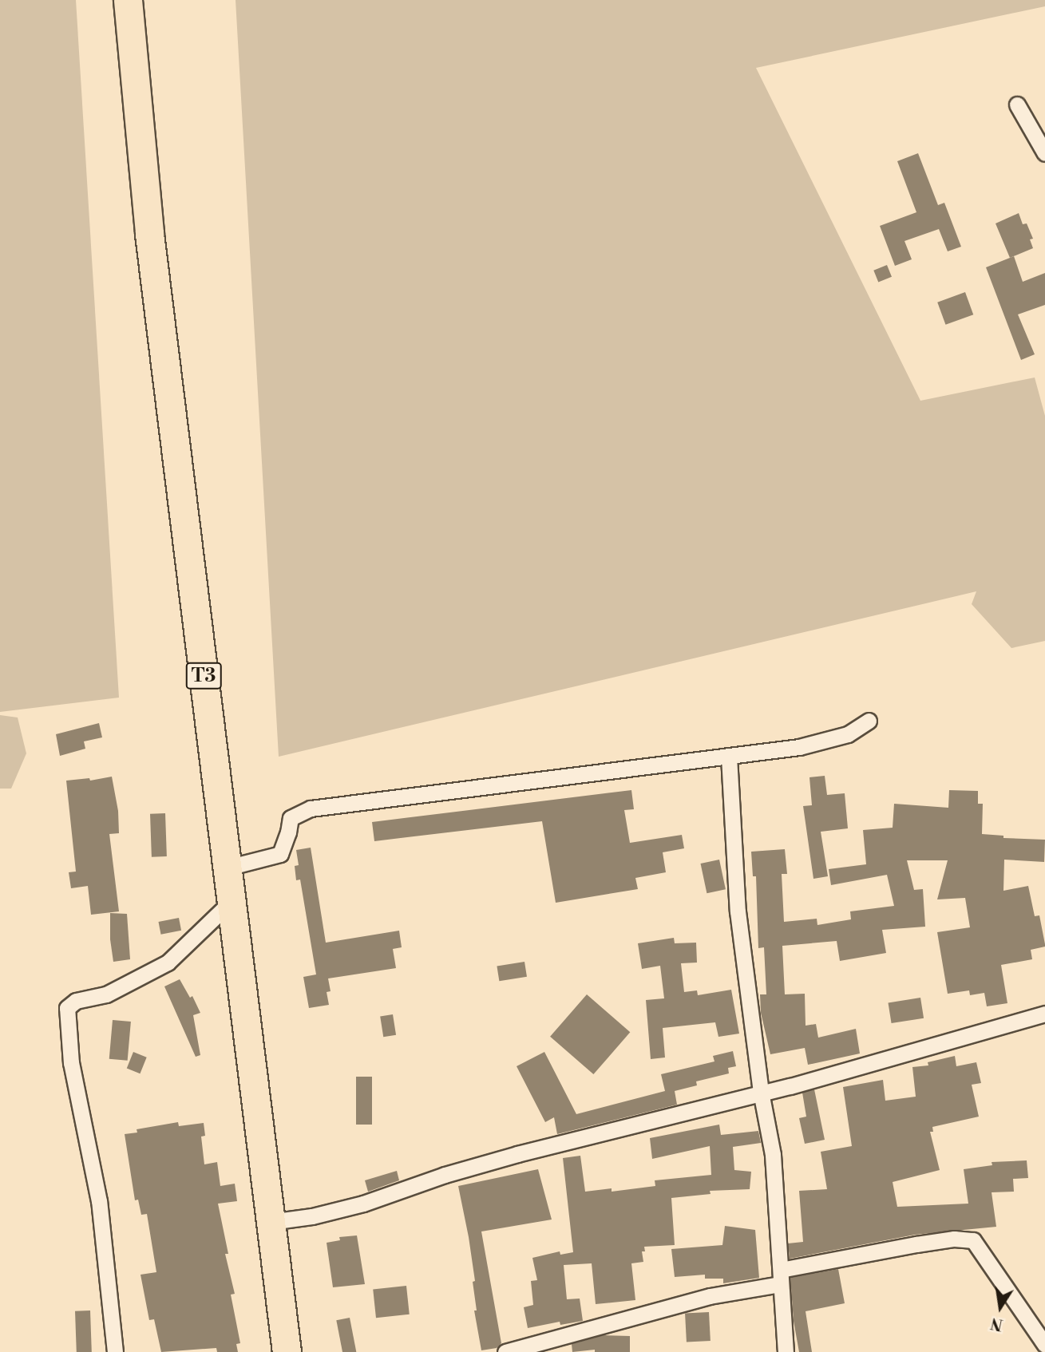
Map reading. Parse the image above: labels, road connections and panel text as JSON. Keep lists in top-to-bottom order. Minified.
{"streets":{"highway":["T3"]},"north":"bottom"}
